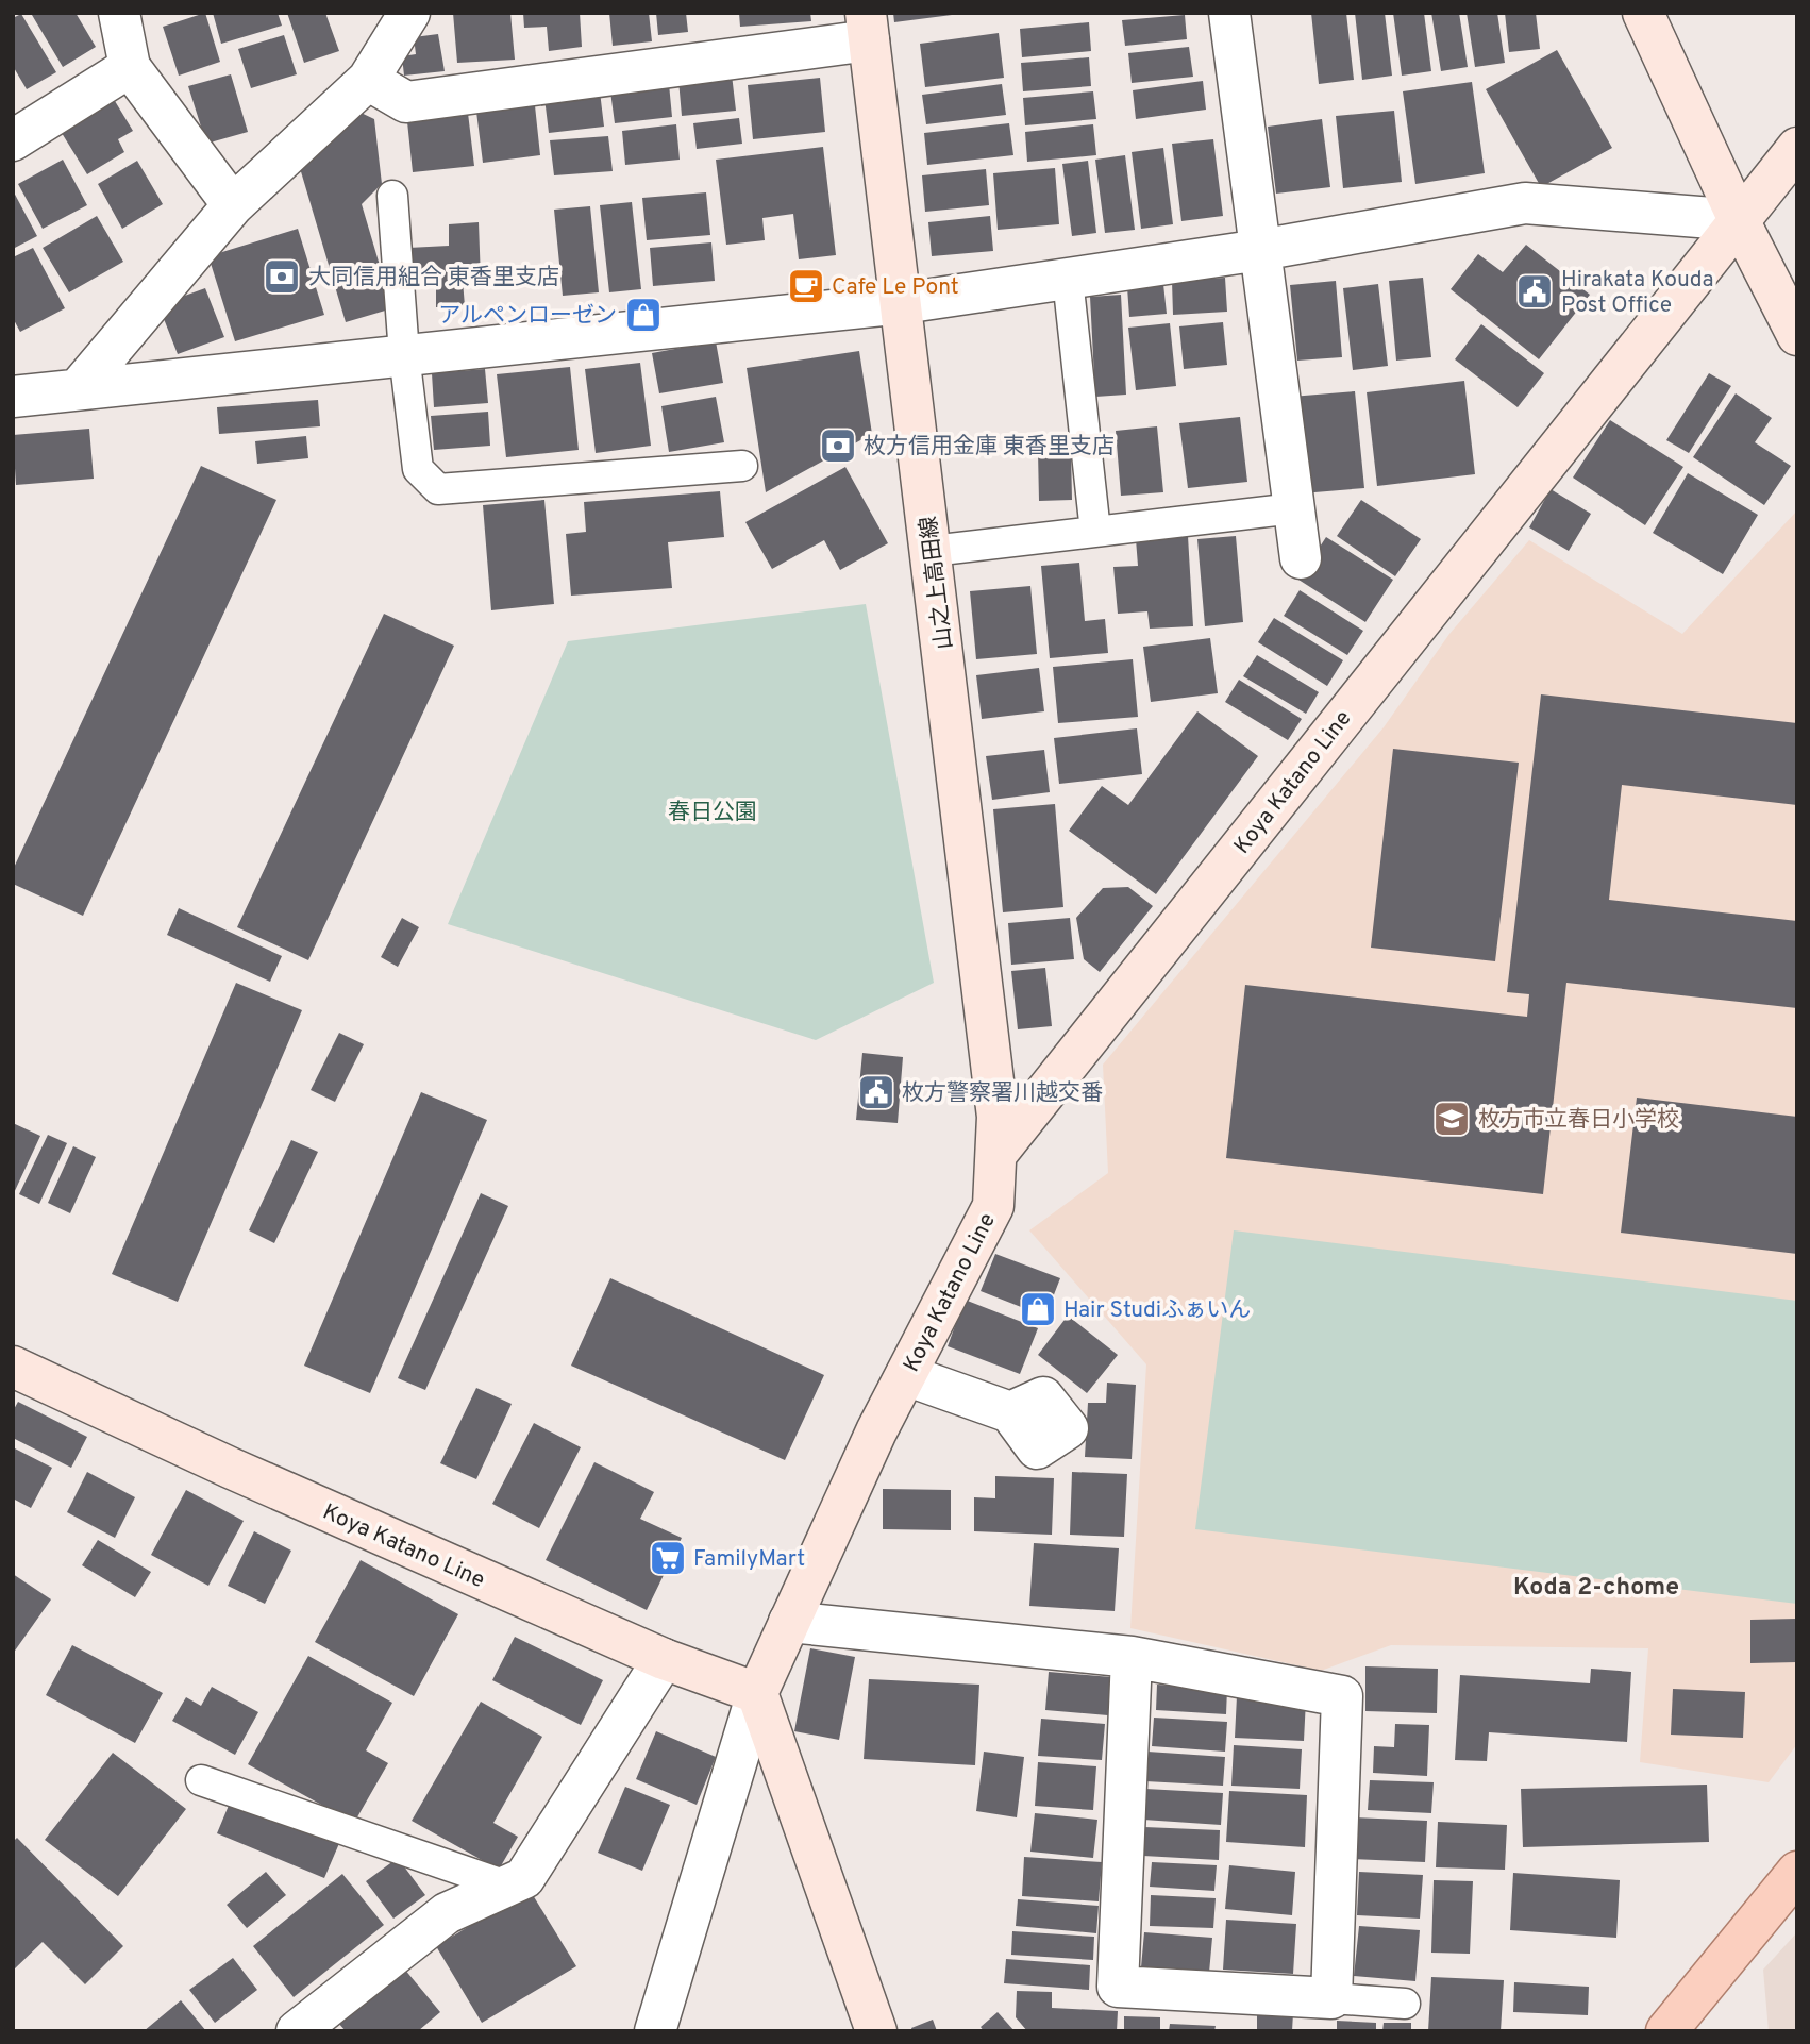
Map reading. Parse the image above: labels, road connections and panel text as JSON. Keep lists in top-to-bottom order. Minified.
{"streets":{"main road":["山之上高田線","Koya Katano Line"]},"crossings":[["山之上高田線","Koya Katano Line"]],"districts":["Koda 2-chome"],"parks":["春日公園"],"places":{"bank":["大同信用組合 東香里支店","枚方信用金庫 東香里支店"],"cafe":["Cafe Le Pont"],"public building":["Hirakata Kouda Post Office","枚方警察署川越交番"],"shop":["アルペンローゼン","Hair Studiふぁいん"],"school or university":["枚方市立春日小学校"],"supermarket":["FamilyMart"]}}
